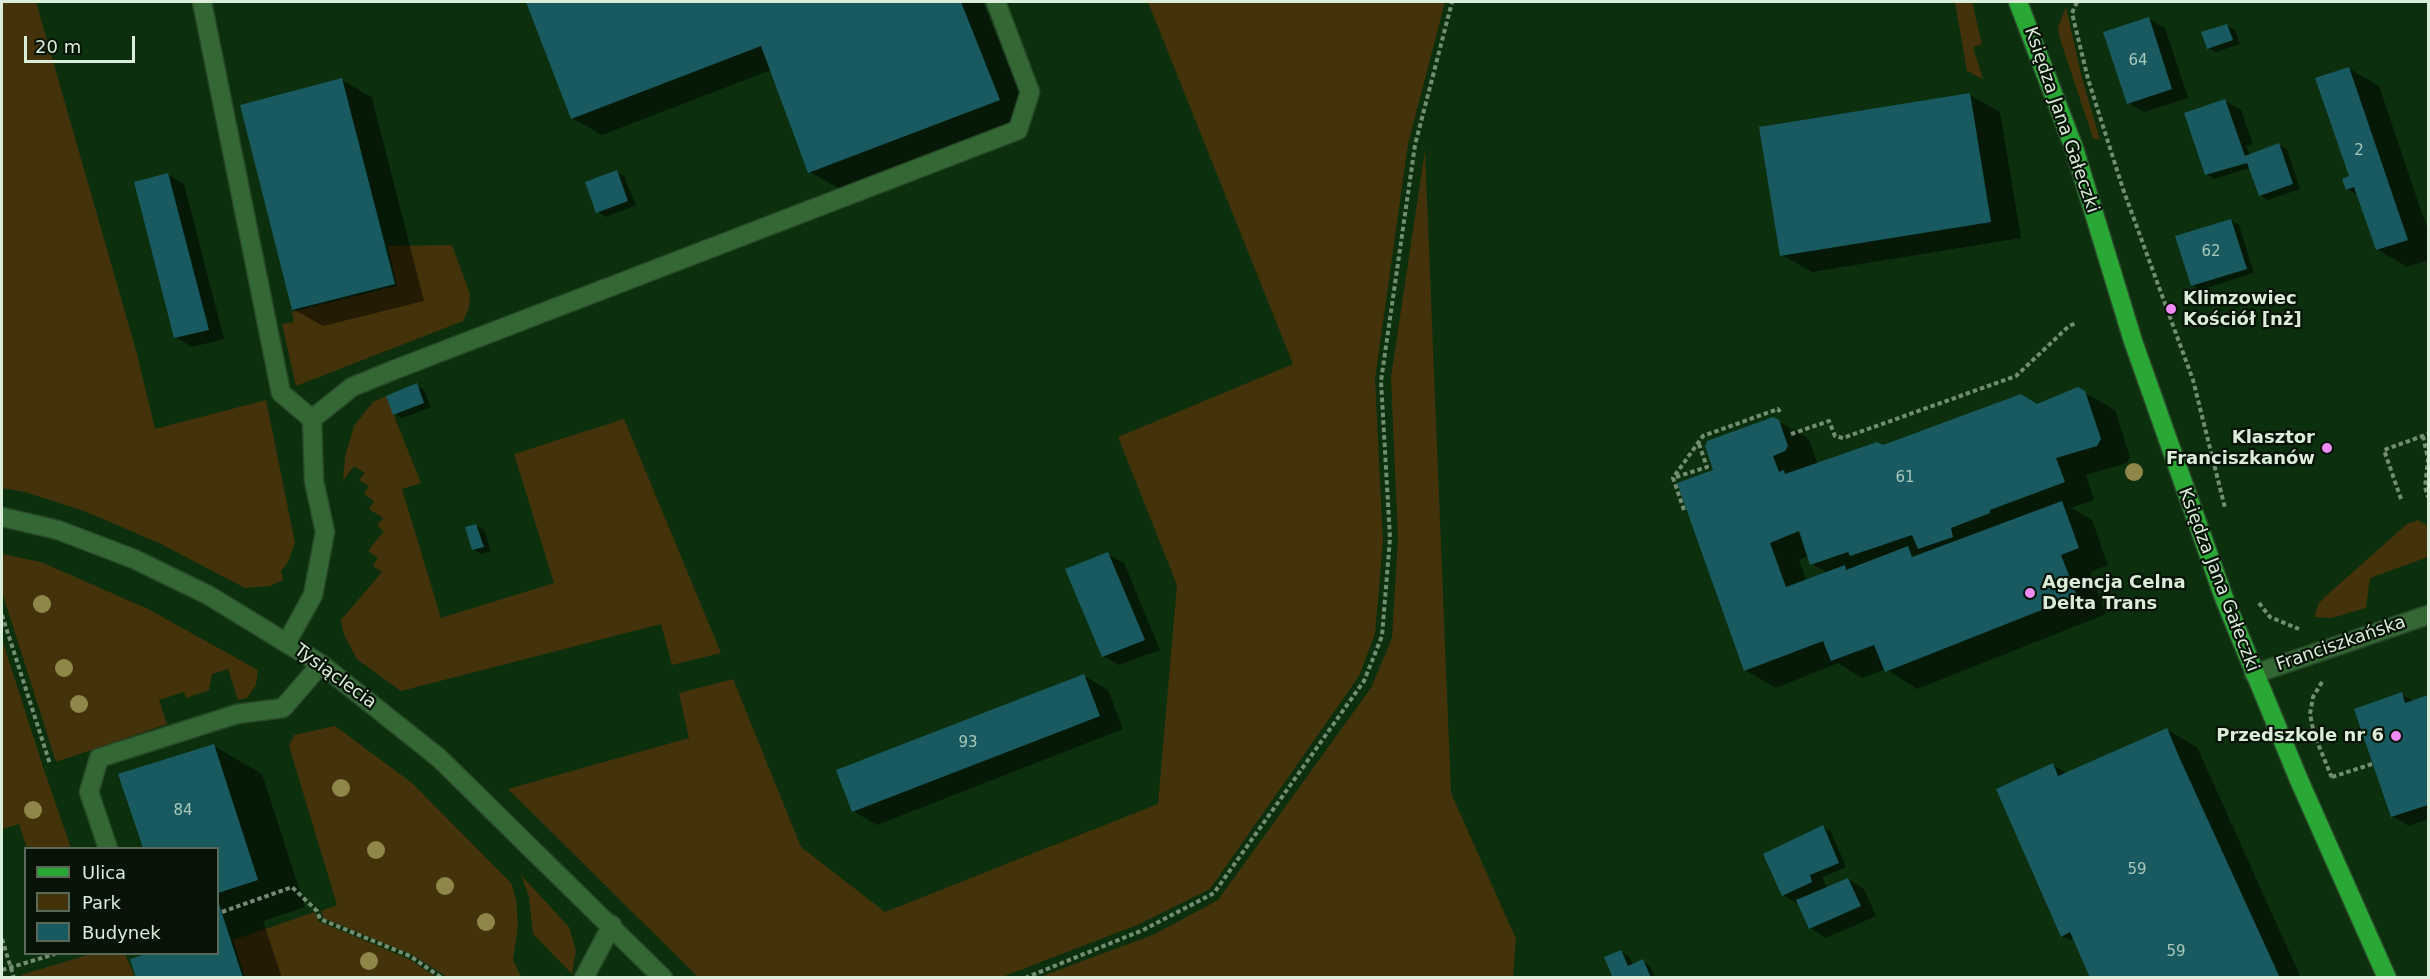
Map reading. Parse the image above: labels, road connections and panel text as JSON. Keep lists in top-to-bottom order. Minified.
{"streets":{"main road":["Księdza Jana Gałeczki"],"street":["Franciszkańska","Tysiąclecia"]},"crossings":[["Księdza Jana Gałeczki","Franciszkańska"]],"places":["Klimzowiec Kościół [nż]","Klasztor Franciszkanów","Agencja Celna Delta Trans","Przedszkole nr 6"],"house_numbers":["64","2","62","61","93","84","59","59"],"legend":["Ulica","Park","Budynek"],"scale_bar":"20 m"}
